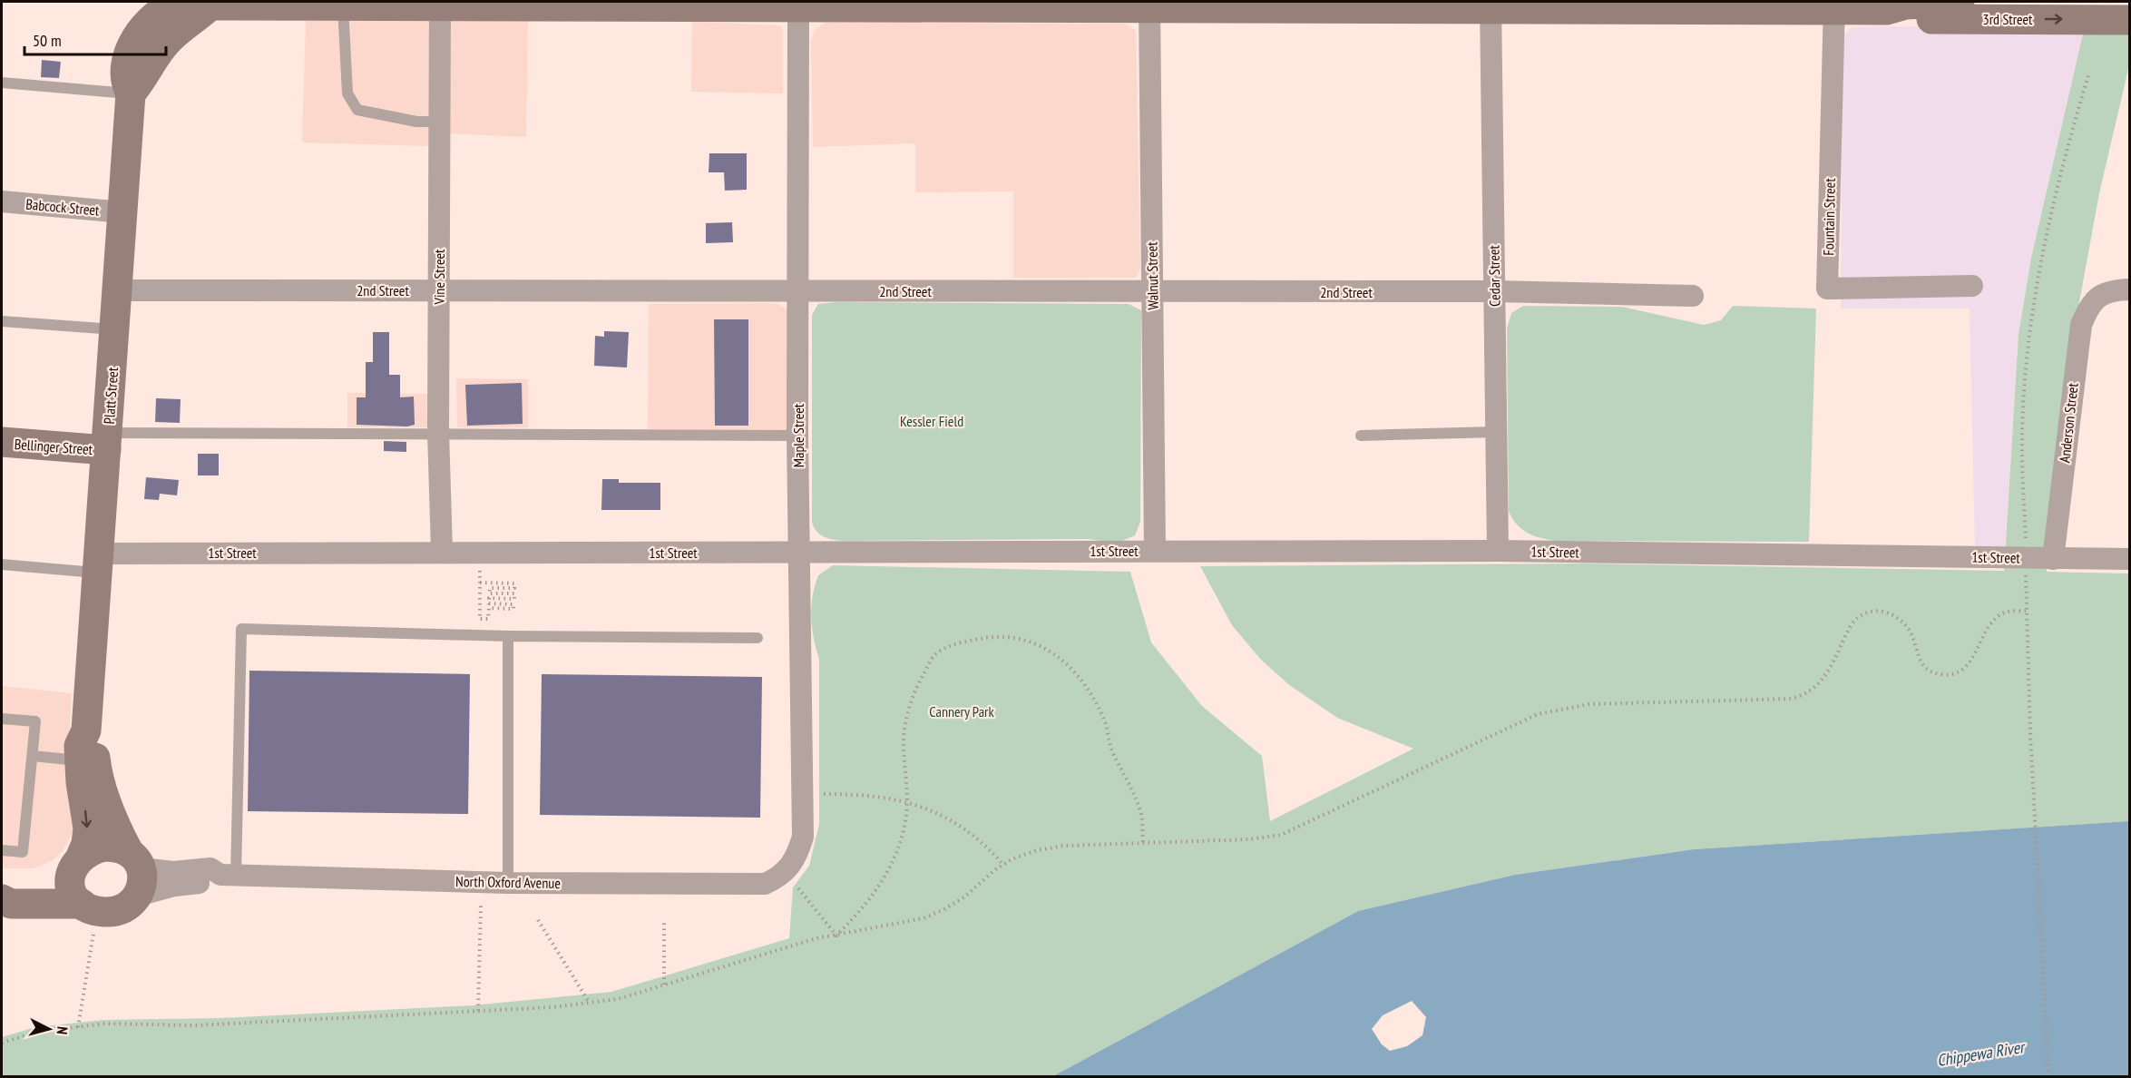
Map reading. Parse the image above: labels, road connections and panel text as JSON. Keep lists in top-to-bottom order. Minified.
{"streets":{"main road":["3rd Street","Platt Street","Bellinger Street"],"street":["Babcock Street","Fountain Street","Walnut Street","Cedar Street","Vine Street","2nd Street","Anderson Street","Maple Street","1st Street","North Oxford Avenue"]},"crossings":[["3rd Street","Fountain Street"],["3rd Street","Walnut Street"],["3rd Street","Cedar Street"],["3rd Street","Vine Street"],["3rd Street","Platt Street"],["3rd Street","Maple Street"],["Babcock Street","Platt Street"],["Walnut Street","2nd Street"],["Walnut Street","1st Street"],["Cedar Street","2nd Street"],["Cedar Street","1st Street"],["Vine Street","2nd Street"],["Vine Street","1st Street"],["2nd Street","Platt Street"],["2nd Street","Maple Street"],["Platt Street","Bellinger Street"],["Platt Street","1st Street"],["Platt Street","North Oxford Avenue"],["Anderson Street","1st Street"],["Maple Street","1st Street"],["Maple Street","North Oxford Avenue"]],"water":["Chippewa River"],"parks":["Kessler Field","Cannery Park"],"scale_bar":"50 m","north":"right"}
